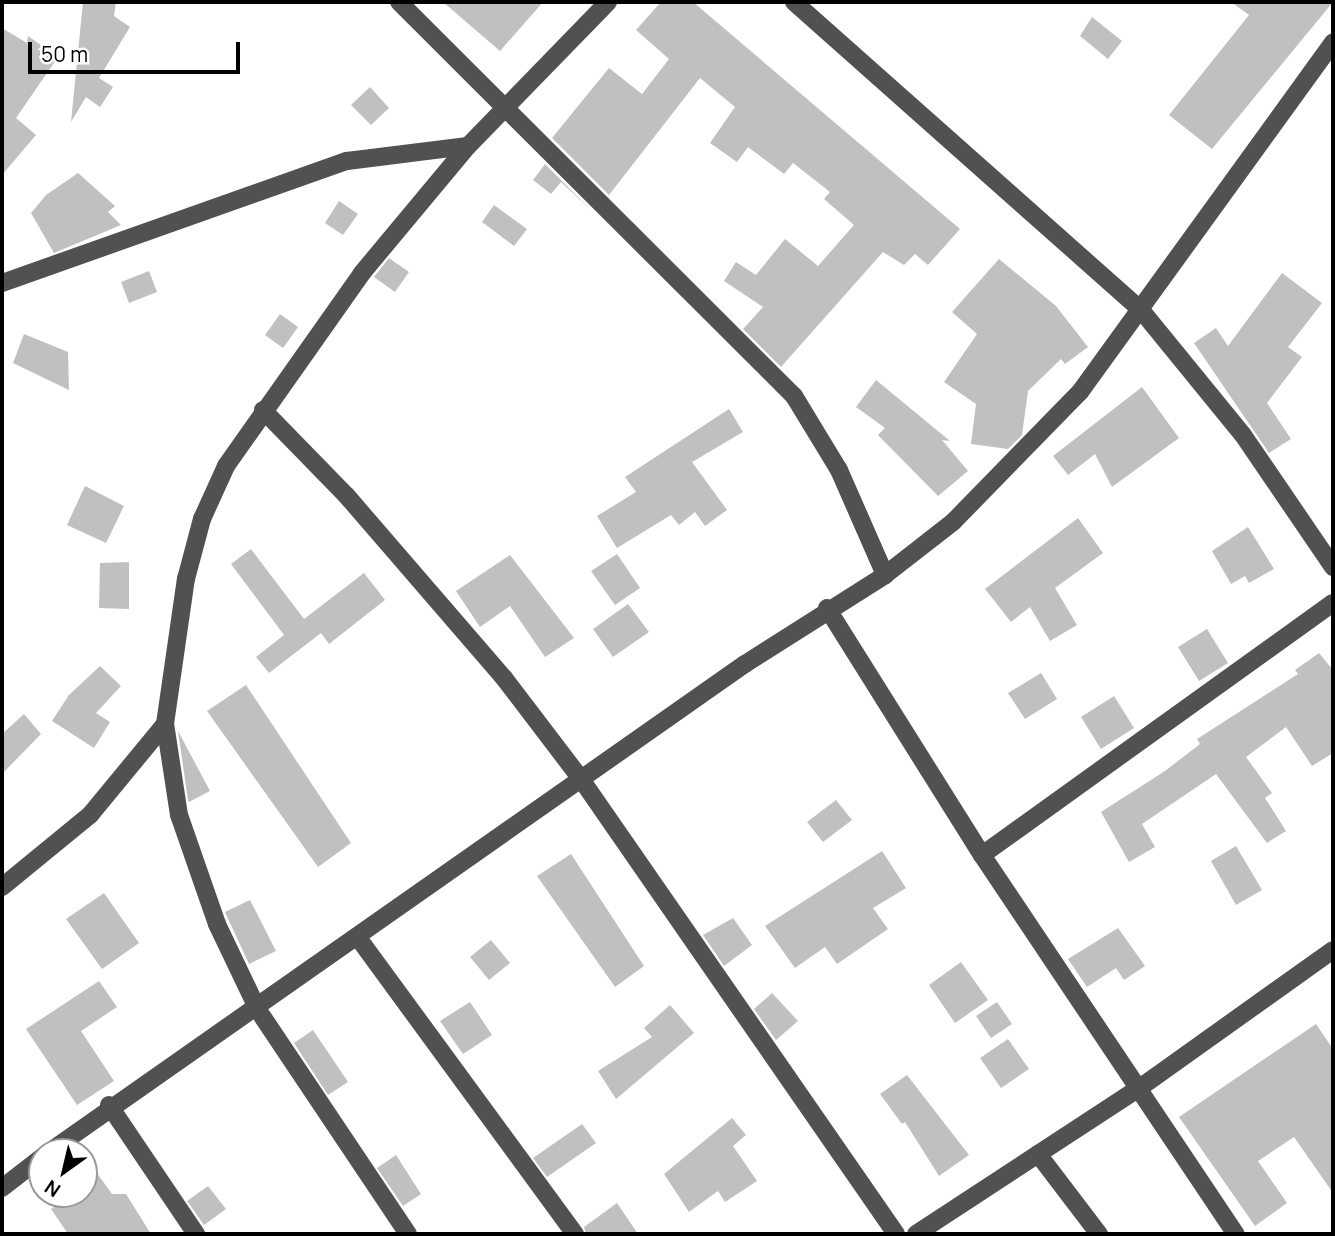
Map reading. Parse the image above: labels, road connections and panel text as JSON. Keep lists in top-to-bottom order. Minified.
{"scale_bar":"50 m","north":"bottom left"}
